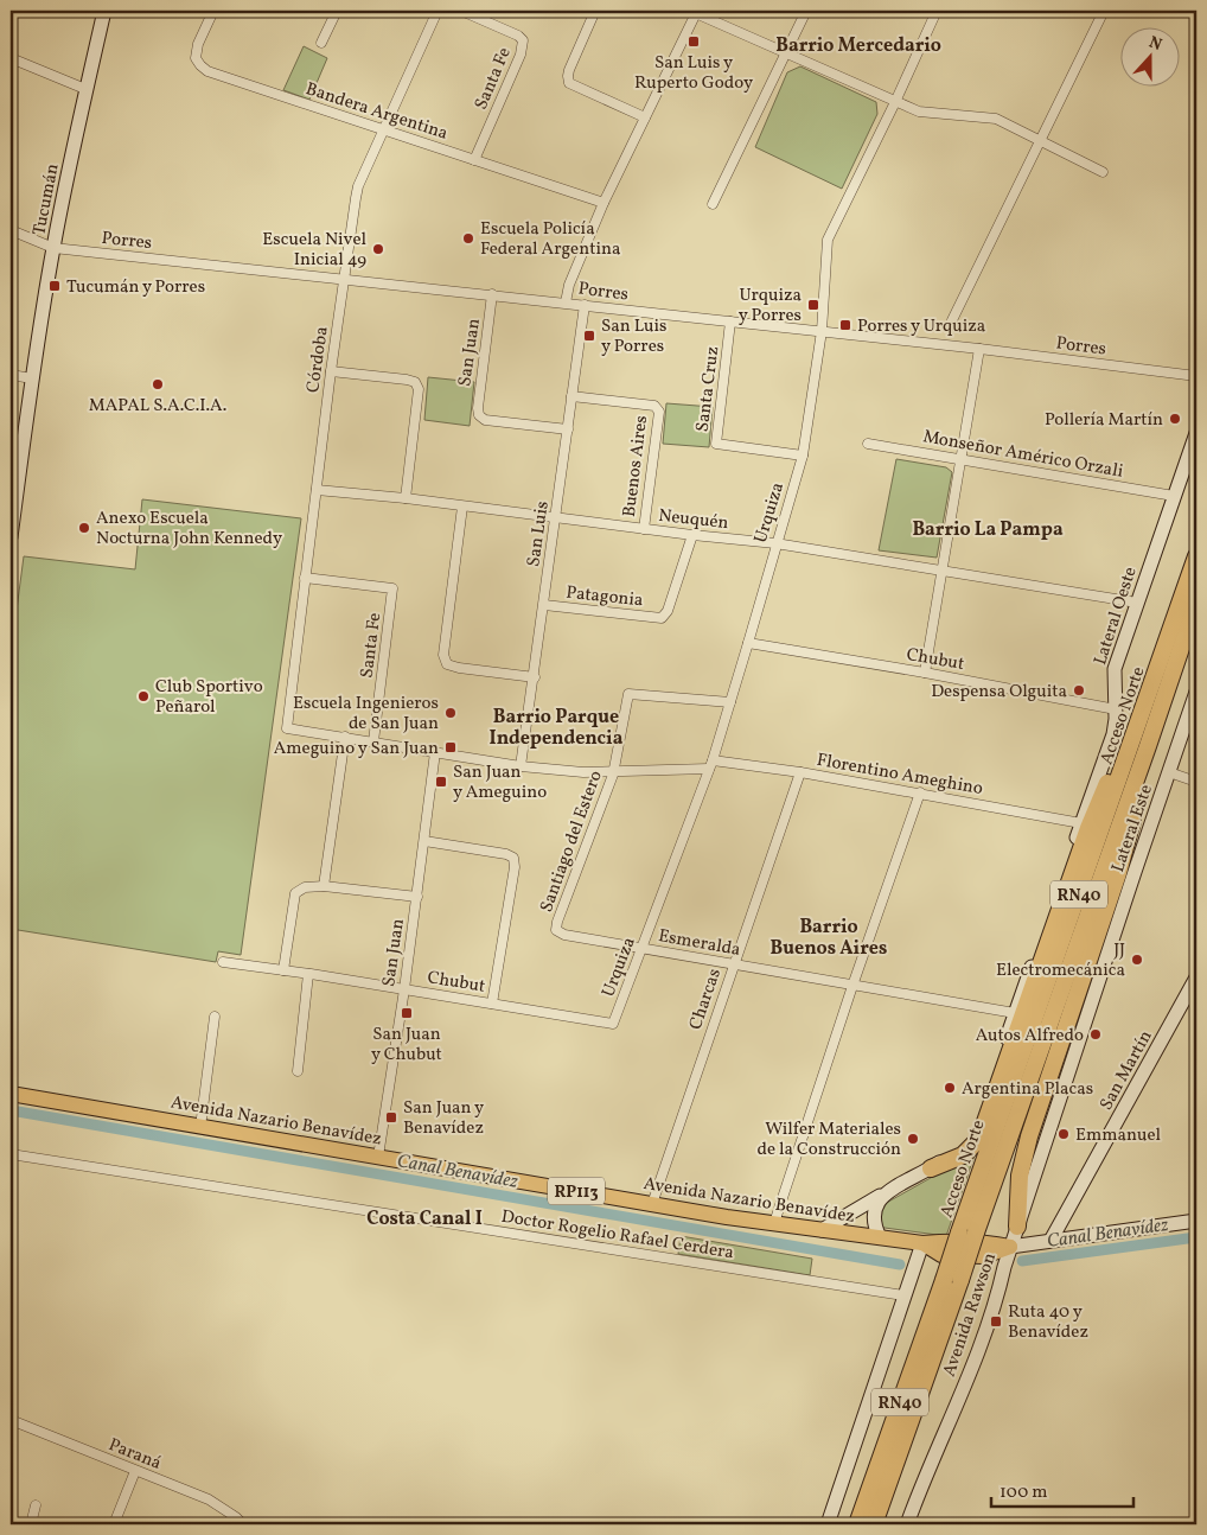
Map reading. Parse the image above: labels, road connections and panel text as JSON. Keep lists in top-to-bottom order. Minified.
{"streets":{"highway":["Acceso Norte","RN40"],"main road":["Avenida Nazario Benavídez","RP113"],"street":["Santa Fe","Bandera Argentina","Tucumán","Porres","San Juan","Córdoba","Santa Cruz","Monseñor Américo Orzali","Buenos Aires","Urquiza","Neuquén","San Luis","Patagonia","Lateral Oeste","Chubut","Florentino Ameghino","Lateral Este","Santiago del Estero","Esmeralda","Charcas","San Martín","Doctor Rogelio Rafael Cerdera","Avenida Rawson","Paraná"]},"crossings":[["Santa Fe","Bandera Argentina"],["Santa Fe","Córdoba"],["Santa Fe","Florentino Ameghino"],["Bandera Argentina","Córdoba"],["Tucumán","Porres"],["Porres","San Juan"],["Porres","Córdoba"],["Porres","Santa Cruz"],["Porres","Urquiza"],["Porres","San Luis"],["San Juan","San Luis"],["San Juan","Chubut"],["San Juan","Florentino Ameghino"],["San Juan","Avenida Nazario Benavídez"],["Córdoba","Neuquén"],["Córdoba","Florentino Ameghino"],["Santa Cruz","Urquiza"],["Monseñor Américo Orzali","Lateral Oeste"],["Buenos Aires","Neuquén"],["Buenos Aires","San Luis"],["Urquiza","Neuquén"],["Urquiza","Chubut"],["Urquiza","Florentino Ameghino"],["Urquiza","Santiago del Estero"],["Urquiza","Esmeralda"],["Neuquén","San Luis"],["Neuquén","Patagonia"],["Neuquén","Lateral Oeste"],["San Luis","Patagonia"],["San Luis","Florentino Ameghino"],["Lateral Oeste","Chubut"],["Lateral Oeste","Florentino Ameghino"],["Lateral Oeste","Esmeralda"],["Lateral Oeste","Avenida Nazario Benavídez"],["Florentino Ameghino","Santiago del Estero"],["Florentino Ameghino","Charcas"],["Lateral Este","Avenida Nazario Benavídez"],["Lateral Este","Avenida Rawson"],["Santiago del Estero","Esmeralda"],["Esmeralda","Charcas"],["Charcas","Avenida Nazario Benavídez"],["San Martín","Avenida Nazario Benavídez"],["Avenida Nazario Benavídez","Avenida Rawson"]],"districts":["Barrio Mercedario","Barrio La Pampa","Barrio Parque Independencia","Barrio Buenos Aires","Costa Canal I"],"water":["Canal Benavídez"],"places":{"transit":["San Luis y Ruperto Godoy","Tucumán y Porres","Urquiza y Porres","Porres y Urquiza","San Luis y Porres","Ameguino y San Juan","San Juan y Ameguino","San Juan y Chubut","San Juan y Benavídez","Ruta 40 y Benavídez"],"other":["Escuela Policía Federal Argentina","Escuela Nivel Inicial 49","MAPAL S.A.C.I.A.","Pollería Martín","Anexo Escuela Nocturna John Kennedy","Despensa Olguita","Club Sportivo Peñarol","Escuela Ingenieros de San Juan","JJ Electromecánica","Autos Alfredo","Argentina Placas","Emmanuel","Wilfer Materiales de la Construcción"]},"scale_bar":"100 m","north":"top"}
